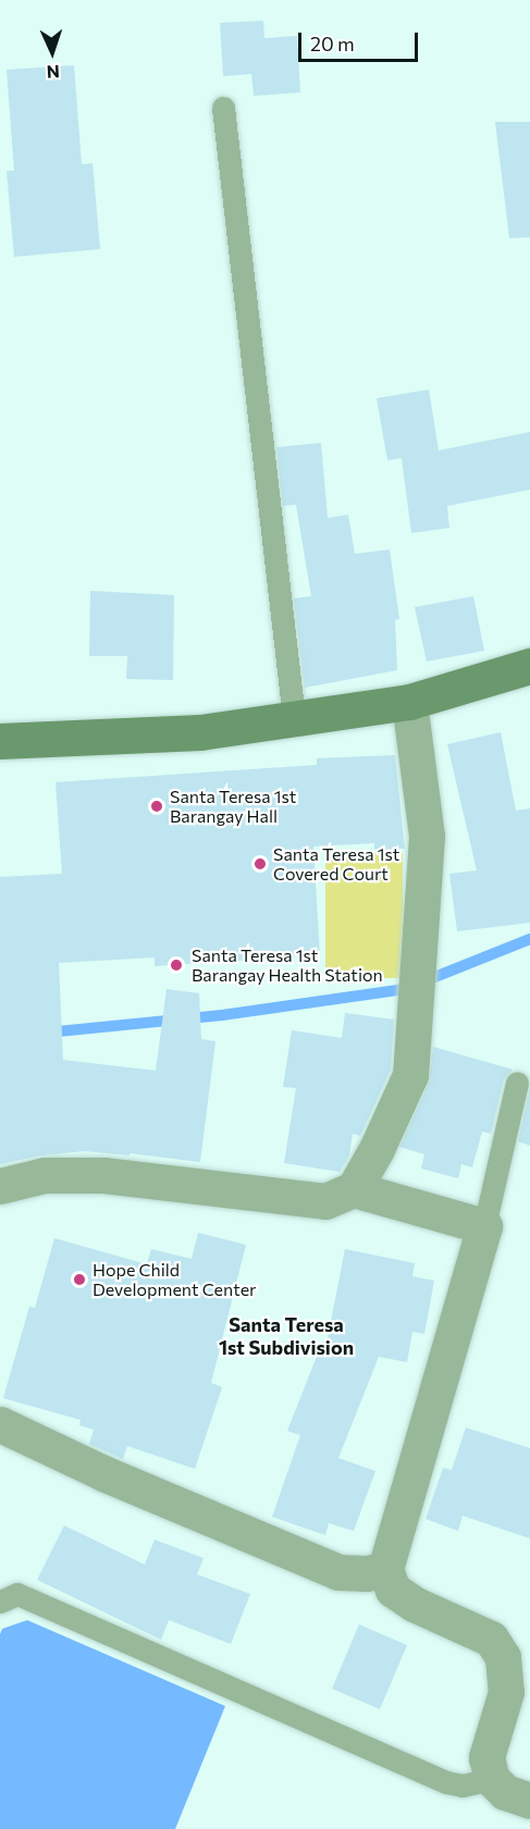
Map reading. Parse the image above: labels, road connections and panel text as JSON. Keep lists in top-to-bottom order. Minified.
{"districts":["Santa Teresa 1st Subdivision"],"places":["Santa Teresa 1st Barangay Hall","Santa Teresa 1st Covered Court","Santa Teresa 1st Barangay Health Station","Hope Child Development Center"],"scale_bar":"20 m","north":"bottom"}
